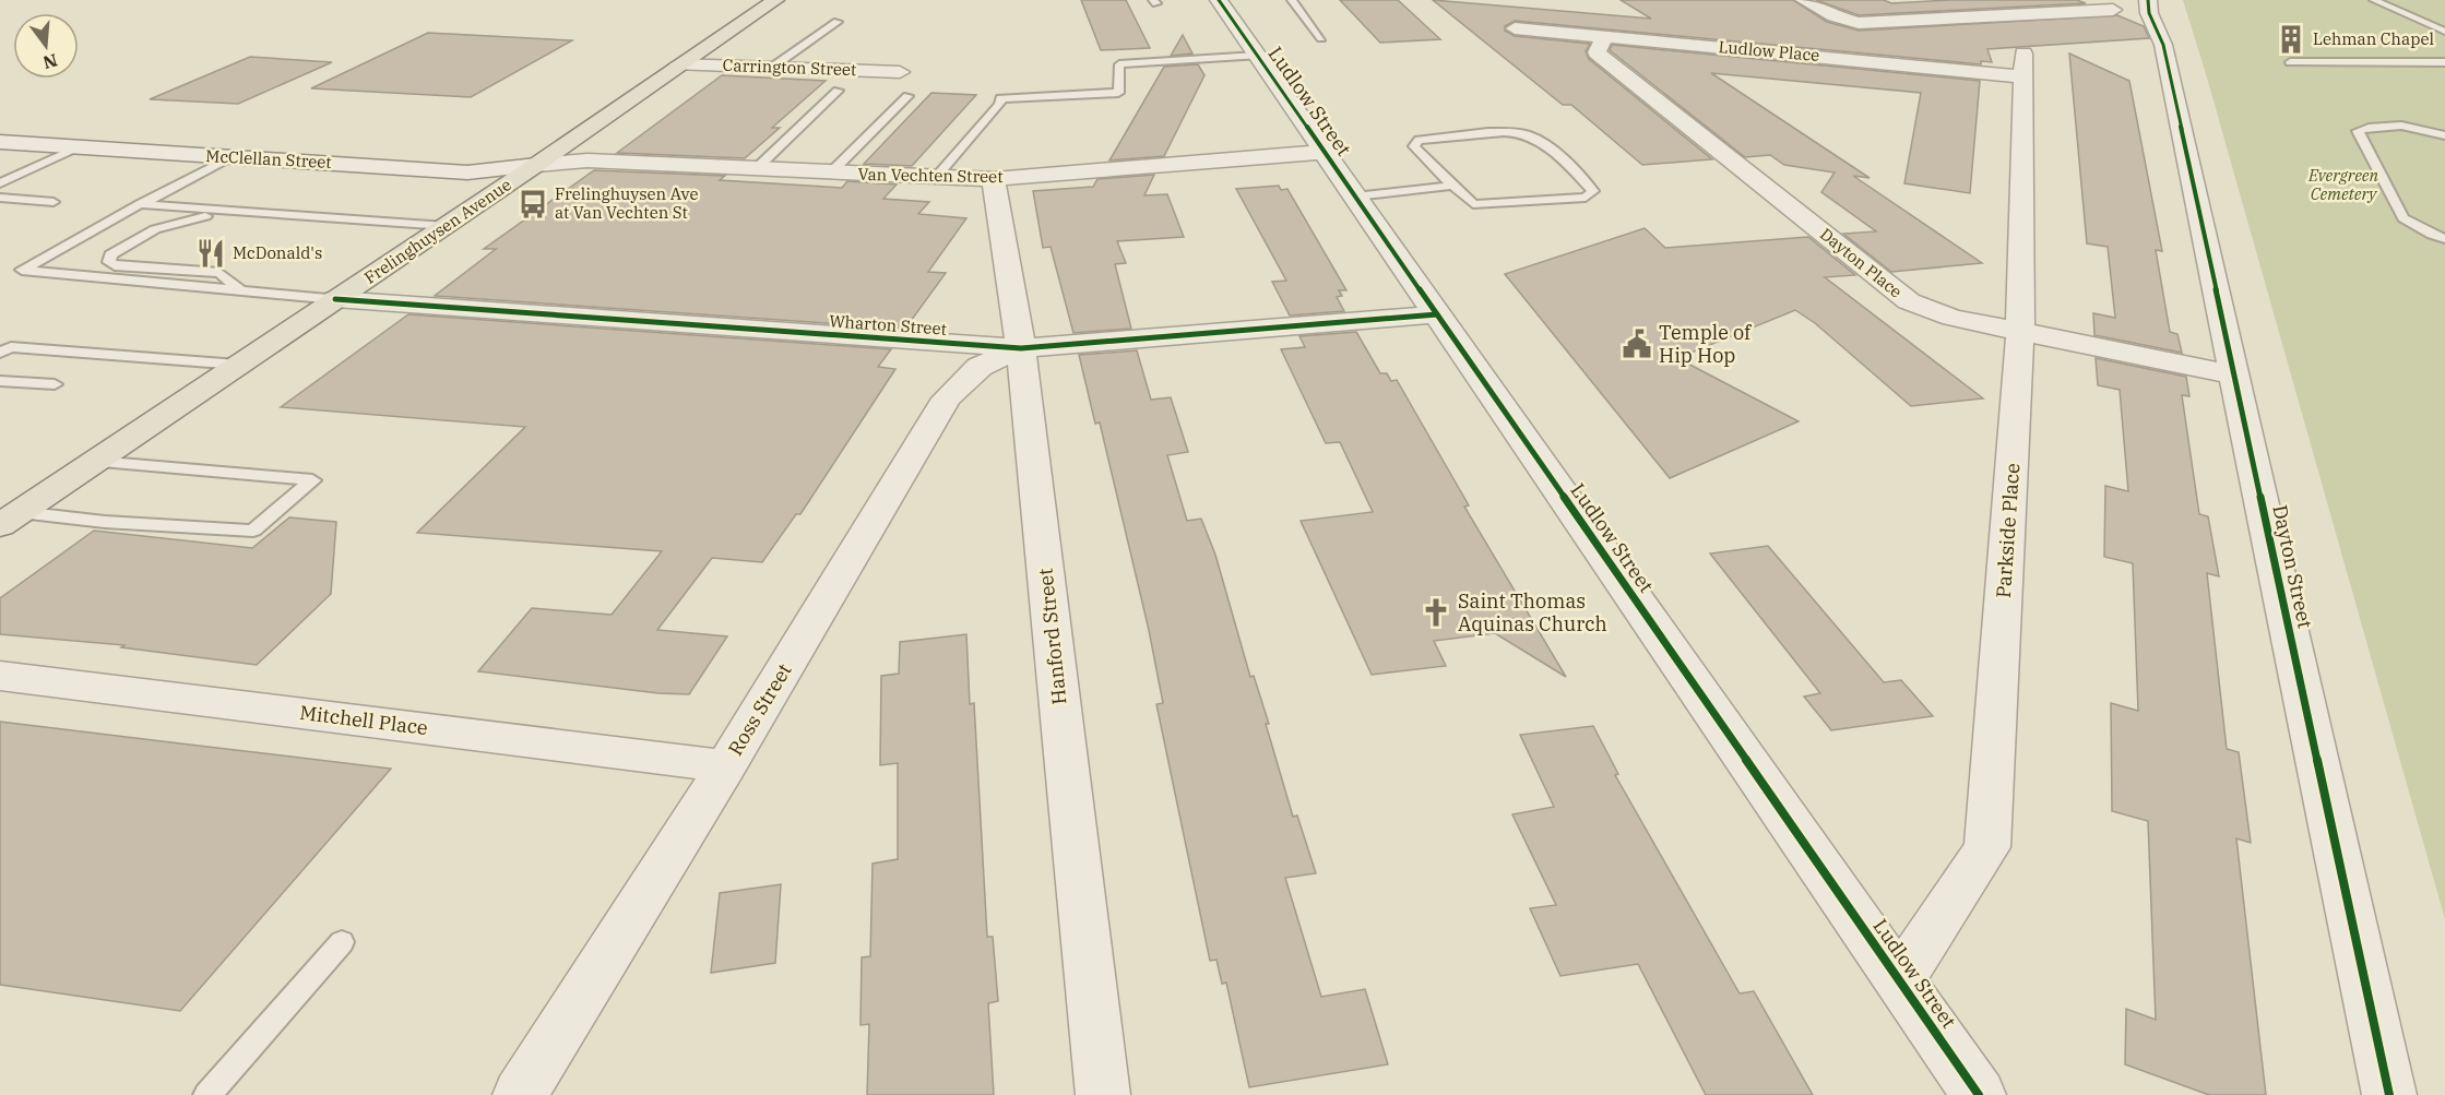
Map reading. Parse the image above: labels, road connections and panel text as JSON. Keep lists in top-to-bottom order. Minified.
{"streets":{"main road":["Frelinghuysen Avenue"],"street":["Ludlow Place","Carrington Street","Ludlow Street","McClellan Street","Van Vechten Street","Dayton Place","Wharton Street","Parkside Place","Dayton Street","Hanford Street","Ross Street","Mitchell Place"]},"crossings":[["Ludlow Place","Dayton Place"],["Ludlow Place","Parkside Place"],["Carrington Street","Frelinghuysen Avenue"],["Ludlow Street","Van Vechten Street"],["Ludlow Street","Wharton Street"],["Ludlow Street","Parkside Place"],["McClellan Street","Van Vechten Street"],["McClellan Street","Frelinghuysen Avenue"],["Van Vechten Street","Frelinghuysen Avenue"],["Van Vechten Street","Hanford Street"],["Frelinghuysen Avenue","Wharton Street"],["Dayton Place","Parkside Place"],["Dayton Place","Dayton Street"],["Wharton Street","Hanford Street"],["Wharton Street","Ross Street"],["Hanford Street","Ross Street"],["Ross Street","Mitchell Place"]],"parks":["Evergreen Cemetery"],"places":{"building":["Lehman Chapel"],"bus stop":["Frelinghuysen Ave at Van Vechten St"],"restaurant":["McDonald's"],"public building":["Temple of Hip Hop"],"church":["Saint Thomas Aquinas Church"]},"north":"bottom"}
